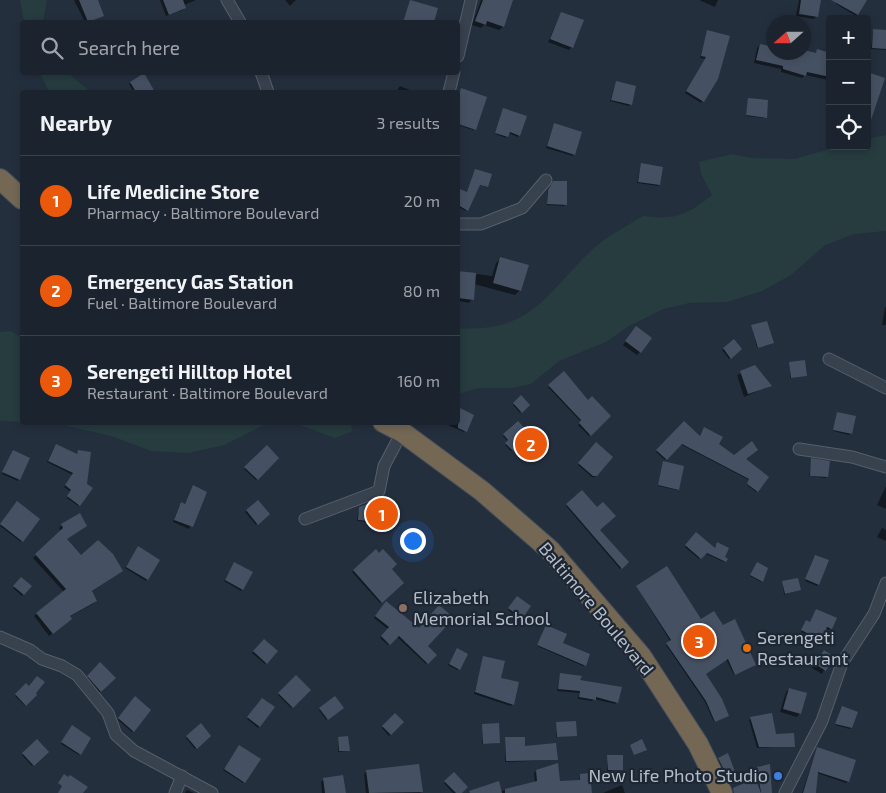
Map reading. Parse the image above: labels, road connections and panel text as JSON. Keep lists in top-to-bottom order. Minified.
{"streets":{"highway":["Baltimore Boulevard"]},"places":["Elizabeth Memorial School","Serengeti Restaurant","New Life Photo Studio"],"north":"left","page":{"map_buttons":["+","−"],"search":"Search here","heading":["Nearby","3 results"],"list":[{"mark":"1","name":"Life Medicine Store","note":"Pharmacy · Baltimore Boulevard","value":"20 m"},{"mark":"2","name":"Emergency Gas Station","note":"Fuel · Baltimore Boulevard","value":"80 m"},{"mark":"3","name":"Serengeti Hilltop Hotel","note":"Restaurant · Baltimore Boulevard","value":"160 m"}],"pins":["2","1","3"]}}
